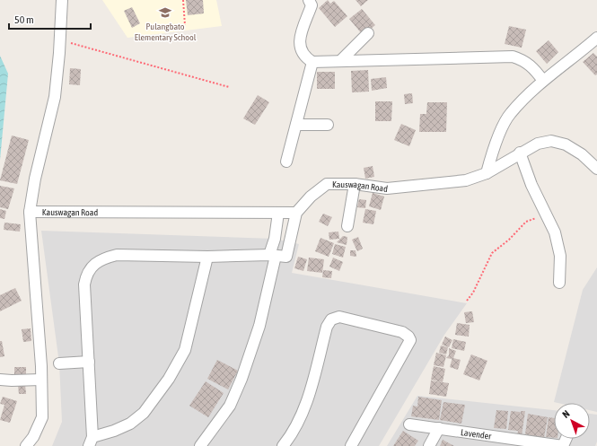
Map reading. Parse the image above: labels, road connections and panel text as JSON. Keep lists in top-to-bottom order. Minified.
{"streets":{"street":["Kauswagan Road","Lavender"]},"places":{"school or university":["Pulangbato Elementary School"]},"scale_bar":"50 m","north":"top left"}
